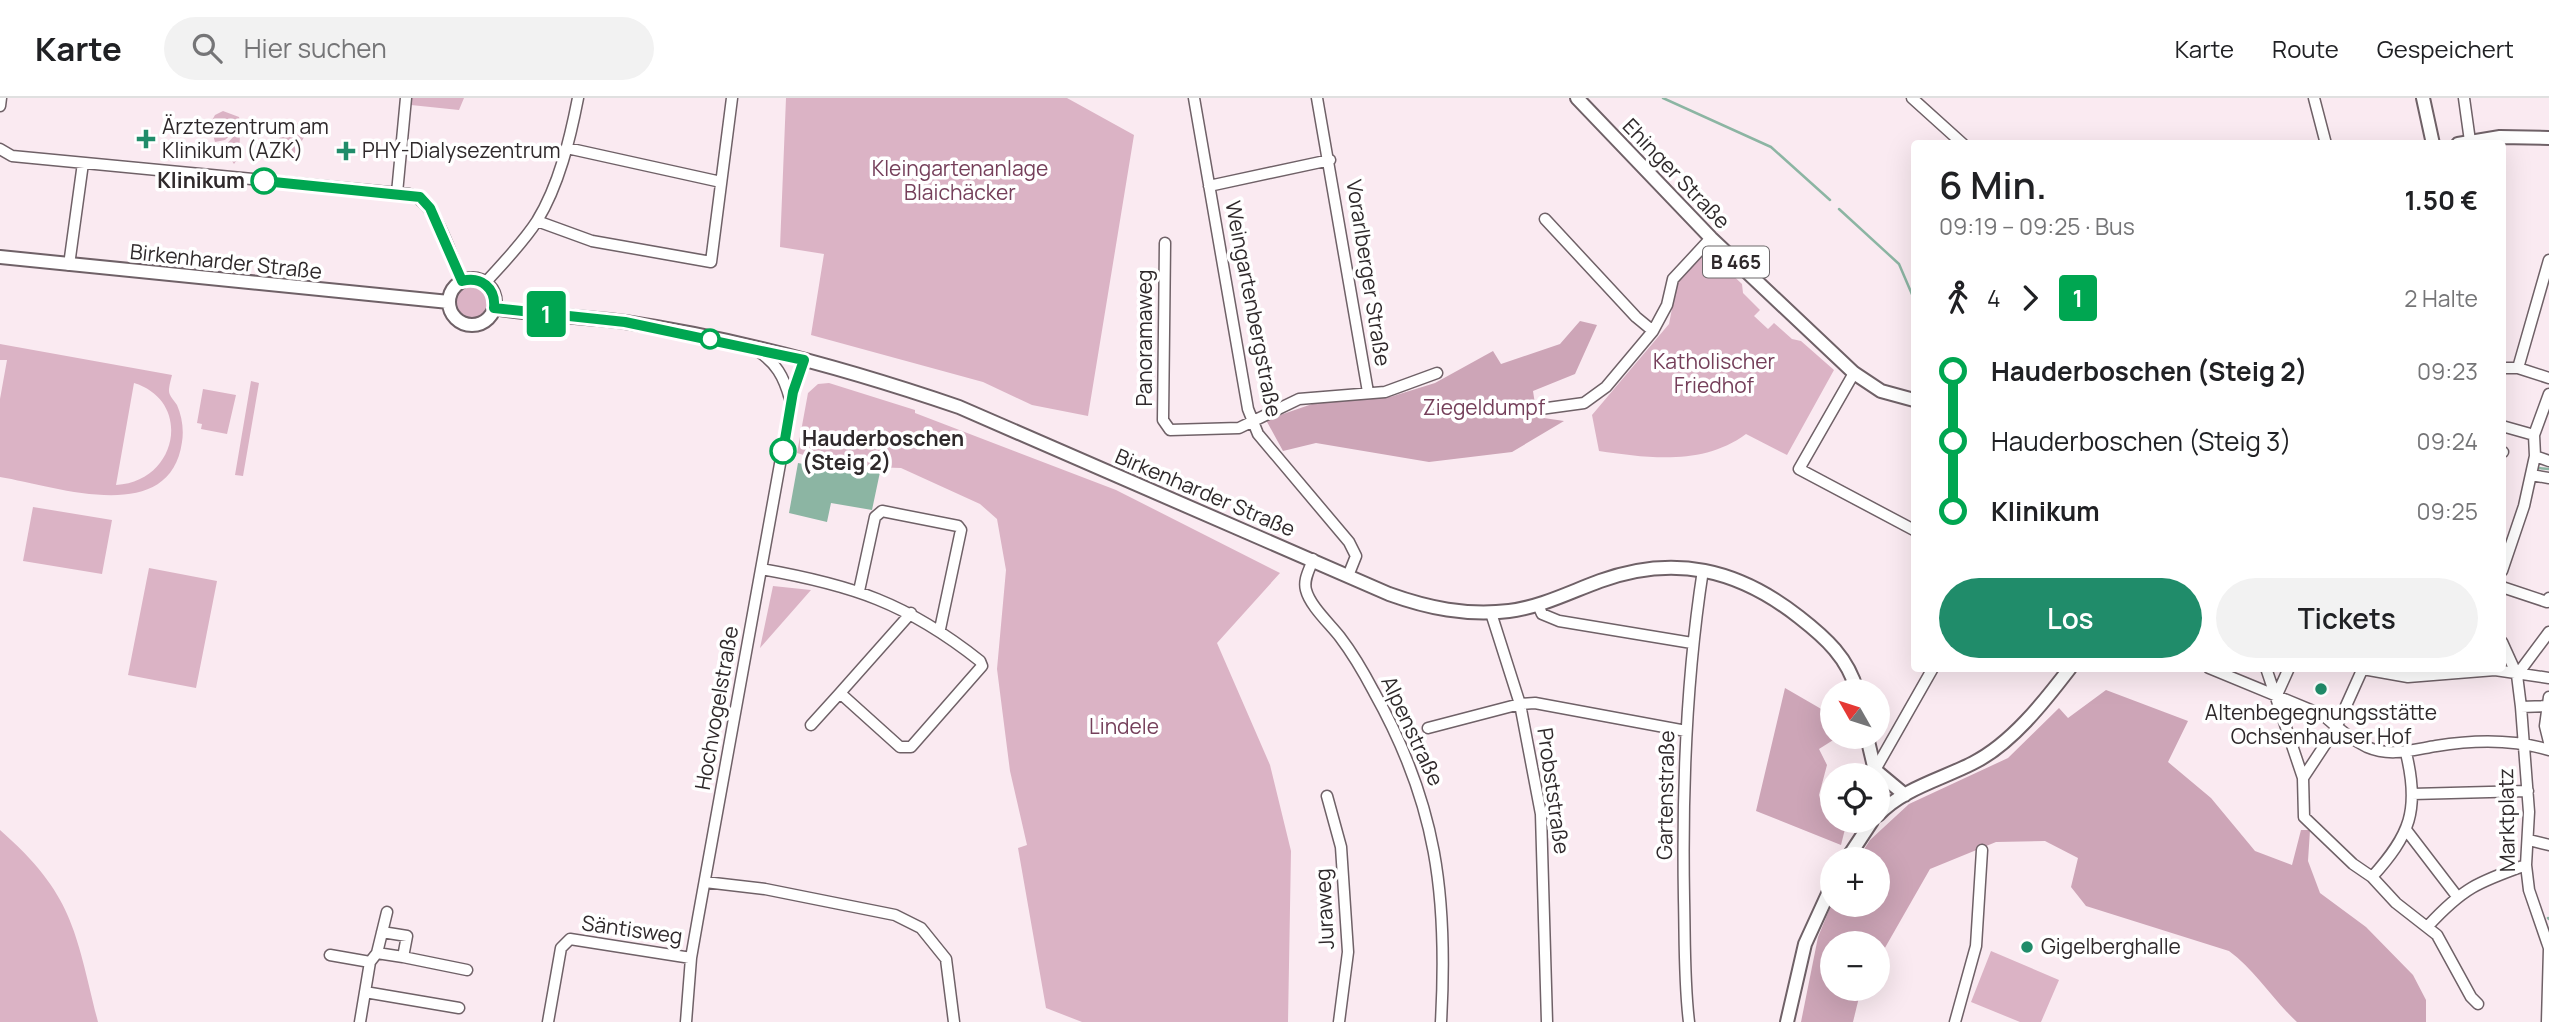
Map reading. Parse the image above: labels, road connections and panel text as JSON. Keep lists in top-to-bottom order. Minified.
{"streets":{"main road":["Ehinger Straße","Birkenharder Straße","B 465"],"street":["Vorarlberger Straße","Weingartenbergstraße","Panoramaweg","Hochvogelstraße","Alpenstraße","Probststraße","Gartenstraße","Marktplatz","Juraweg","Säntisweg"]},"crossings":[["Birkenharder Straße","Weingartenbergstraße"],["Birkenharder Straße","Hochvogelstraße"],["Birkenharder Straße","Alpenstraße"],["Birkenharder Straße","Probststraße"],["Birkenharder Straße","Gartenstraße"],["Vorarlberger Straße","Weingartenbergstraße"],["Vorarlberger Straße","Panoramaweg"],["Weingartenbergstraße","Panoramaweg"],["Hochvogelstraße","Säntisweg"]],"parks":["Kleingartenanlage Blaichäcker","Katholischer Friedhof","Ziegeldumpf","Lindele"],"places":{"health":["Ärztezentrum am Klinikum (AZK)","PHY-Dialysezentrum"],"other":["Klinikum","Hauderboschen (Steig 2)","Altenbegegnungsstätte Ochsenhauser Hof","Gigelberghalle"]},"lines":["bus line 1"],"north":"top left","page":{"header":"Karte","search":"Hier suchen","nav":["Karte","Route","Gespeichert"],"on_map":"1","heading":["6 Min.","09:19 – 09:25 · Bus","1.50 €"],"legs":["4","1","2 Halte"],"list":[{"name":"Hauderboschen (Steig 2)","value":"09:23"},{"name":"Hauderboschen (Steig 3)","value":"09:24"},{"name":"Klinikum","value":"09:25"}],"buttons":["Los","Tickets"],"map_buttons":["+","−"]}}
